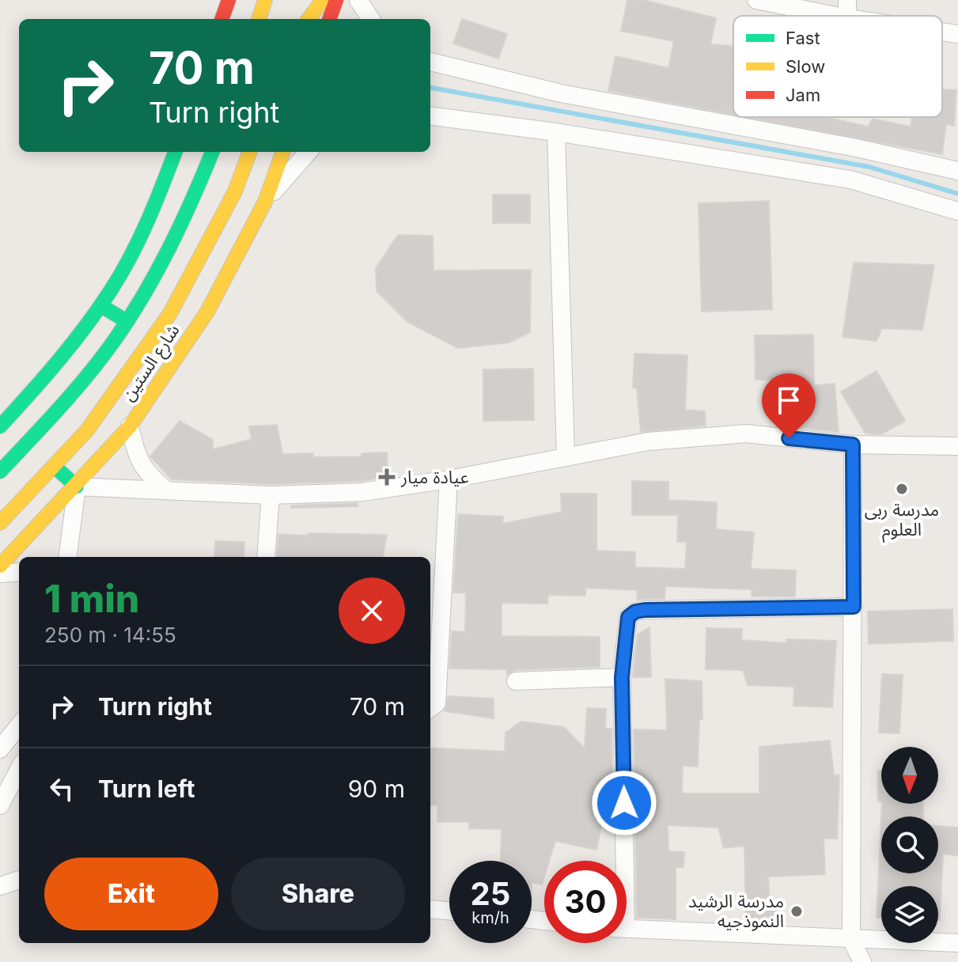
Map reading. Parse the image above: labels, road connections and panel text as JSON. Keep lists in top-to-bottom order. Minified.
{"streets":{"main road":["شارع الستين"]},"places":{"health":["عيادة ميار"],"other":["مدرسة ربى العلوم","مدرسة الرشيد النموذجيه"]},"legend":["Fast","Slow","Jam"],"north":"bottom","page":{"turn":["70 m","Turn right"],"heading":["1 min","250 m · 14:55"],"list":[{"name":"Turn right","value":"70 m"},{"name":"Turn left","value":"90 m"}],"buttons":["Exit","Share"],"speed":"25 km/h","limit":"30"}}
